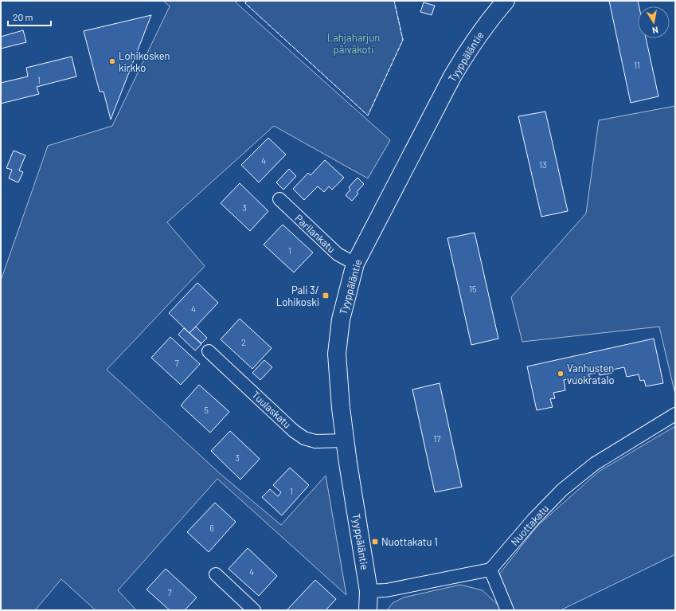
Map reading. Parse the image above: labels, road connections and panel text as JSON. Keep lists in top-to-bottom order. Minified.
{"streets":{"street":["Tyyppäläntie","Parilankatu","Tuulaskatu","Nuottakatu"]},"crossings":[["Tyyppäläntie","Parilankatu"],["Tyyppäläntie","Tuulaskatu"]],"parks":["Lahjaharjun päiväkoti"],"places":{"other":["Lohikosken kirkko","Vanhusten vuokratalo"],"transit":["Pali 3/ Lohikoski","Nuottakatu 1"]},"house_numbers":["11","1","4","13","3","1","15","4","2","7","5","17","3","1","6","4","7"],"scale_bar":"20 m","north":"bottom"}
